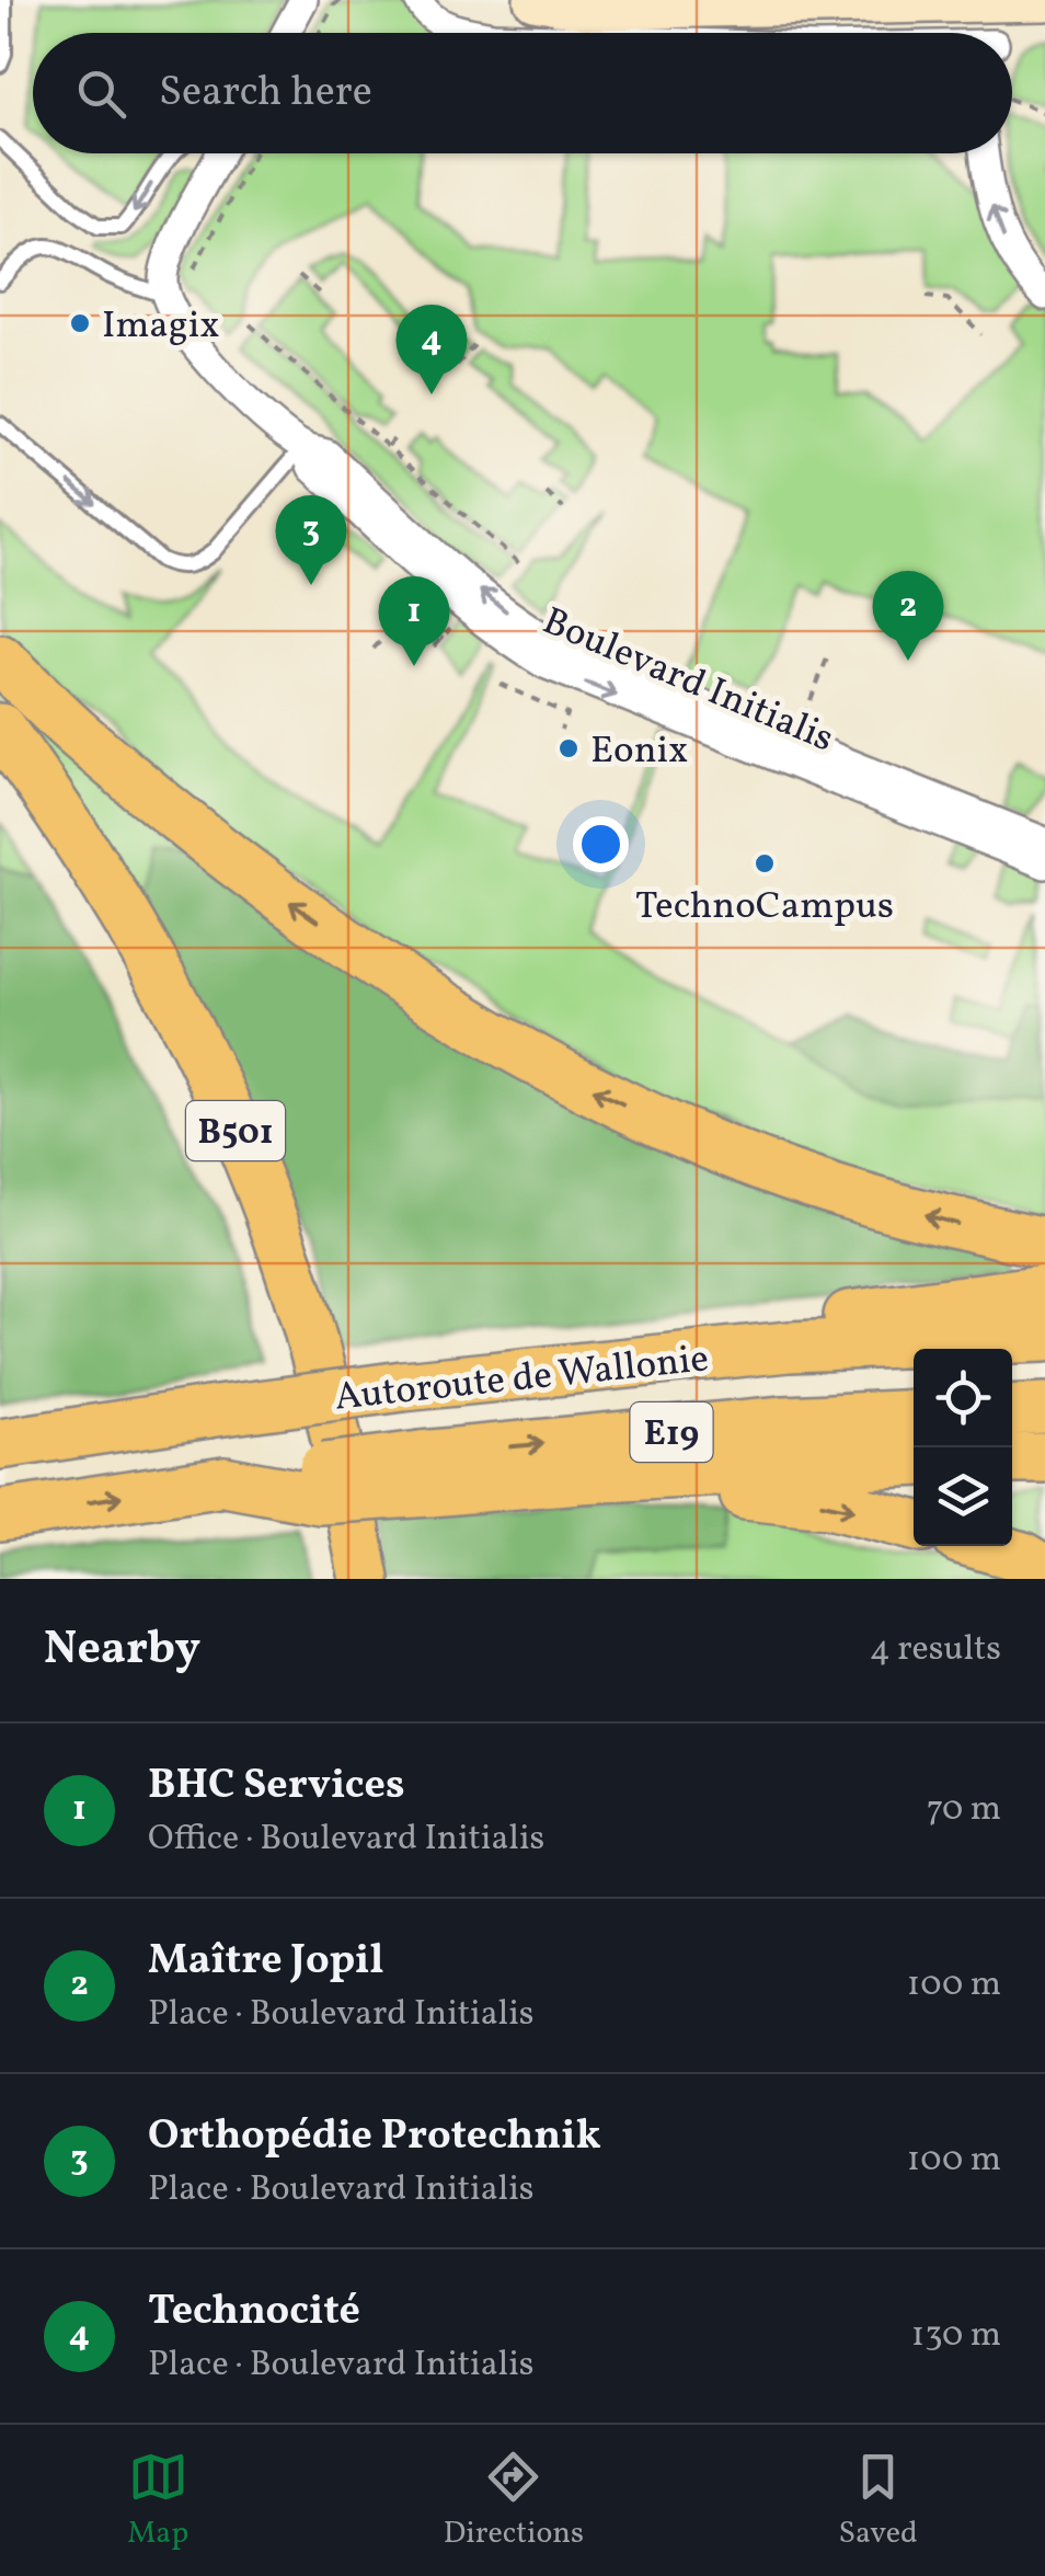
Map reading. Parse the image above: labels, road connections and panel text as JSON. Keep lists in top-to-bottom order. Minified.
{"streets":{"highway":["B501","Autoroute de Wallonie","E19"],"street":["Boulevard Initialis"]},"places":["Imagix","Eonix","TechnoCampus"],"page":{"search":"Search here","pins":["4","3","2","1"],"heading":["Nearby","4 results"],"list":[{"mark":"1","name":"BHC Services","note":"Office · Boulevard Initialis","value":"70 m"},{"mark":"2","name":"Maître Jopil","note":"Place · Boulevard Initialis","value":"100 m"},{"mark":"3","name":"Orthopédie Protechnik","note":"Place · Boulevard Initialis","value":"100 m"},{"mark":"4","name":"Technocité","note":"Place · Boulevard Initialis","value":"130 m"}],"nav":["Map","Directions","Saved"]}}
